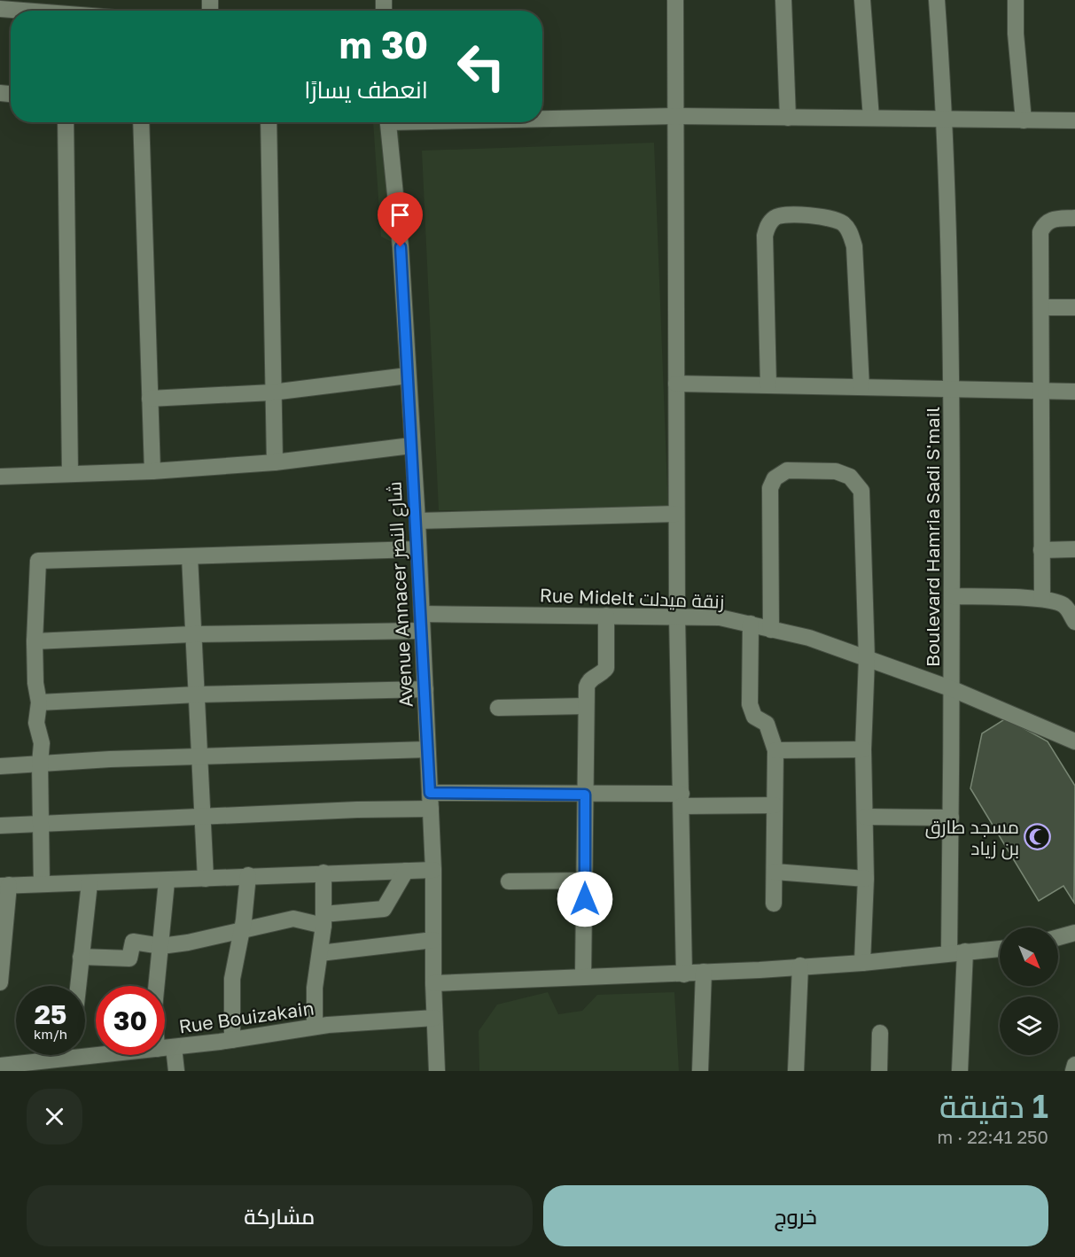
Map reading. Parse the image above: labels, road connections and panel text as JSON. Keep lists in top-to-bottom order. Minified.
{"streets":{"street":["Boulevard Hamria Sadi S'mail","Avenue Annacer شارع النصر","Rue Midelt زنقة ميدلت","Rue Bouizakain"]},"crossings":[["Boulevard Hamria Sadi S'mail","Rue Midelt زنقة ميدلت"],["Avenue Annacer شارع النصر","Rue Midelt زنقة ميدلت"],["Avenue Annacer شارع النصر","Rue Bouizakain"]],"places":{"mosque":["مسجد طارق بن زياد"]},"north":"bottom right","page":{"turn":["30 m","انعطف يسارًا"],"speed":"25 km/h","limit":"30","heading":["1 دقيقة","250 m · 22:41"],"buttons":["خروج","مشاركة"]}}
